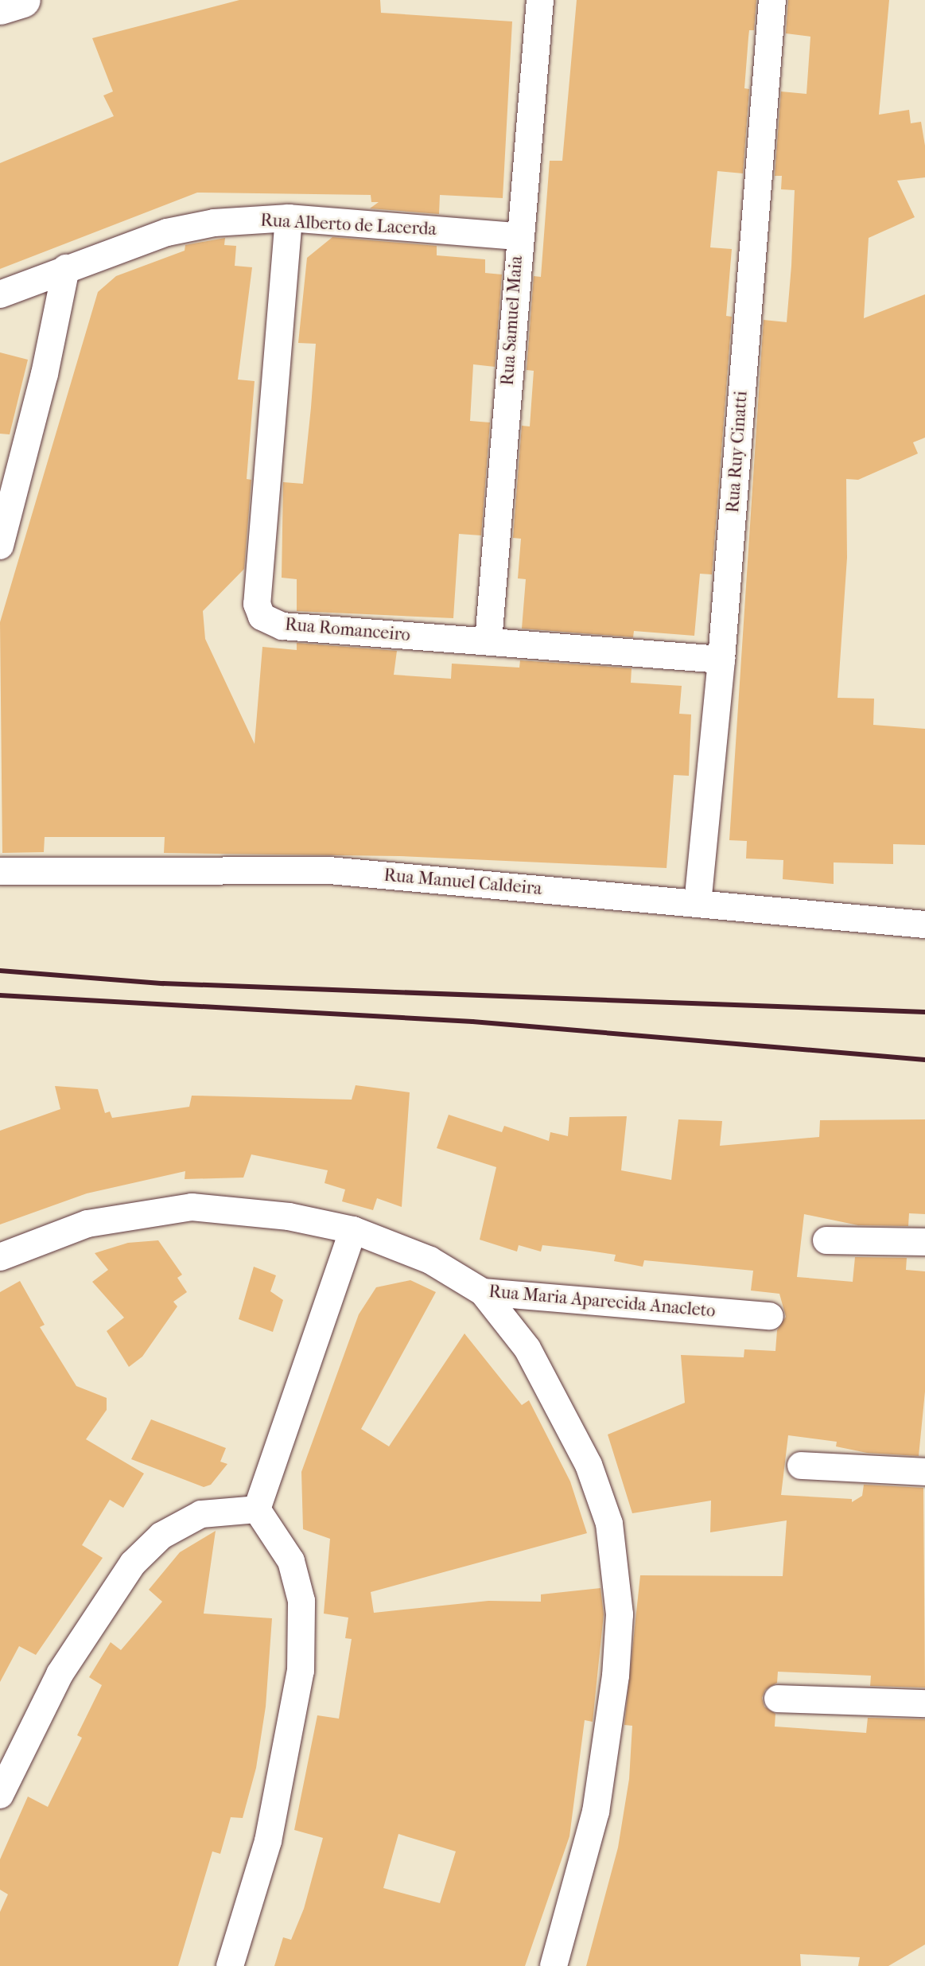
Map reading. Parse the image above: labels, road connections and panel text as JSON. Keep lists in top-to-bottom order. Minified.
{"streets":{"street":["Rua Alberto de Lacerda","Rua Samuel Maia","Rua Ruy Cinatti","Rua Romanceiro","Rua Manuel Caldeira","Rua Maria Aparecida Anacleto"]},"crossings":[["Rua Alberto de Lacerda","Rua Samuel Maia"],["Rua Alberto de Lacerda","Rua Romanceiro"],["Rua Samuel Maia","Rua Romanceiro"],["Rua Ruy Cinatti","Rua Romanceiro"],["Rua Ruy Cinatti","Rua Manuel Caldeira"]]}
